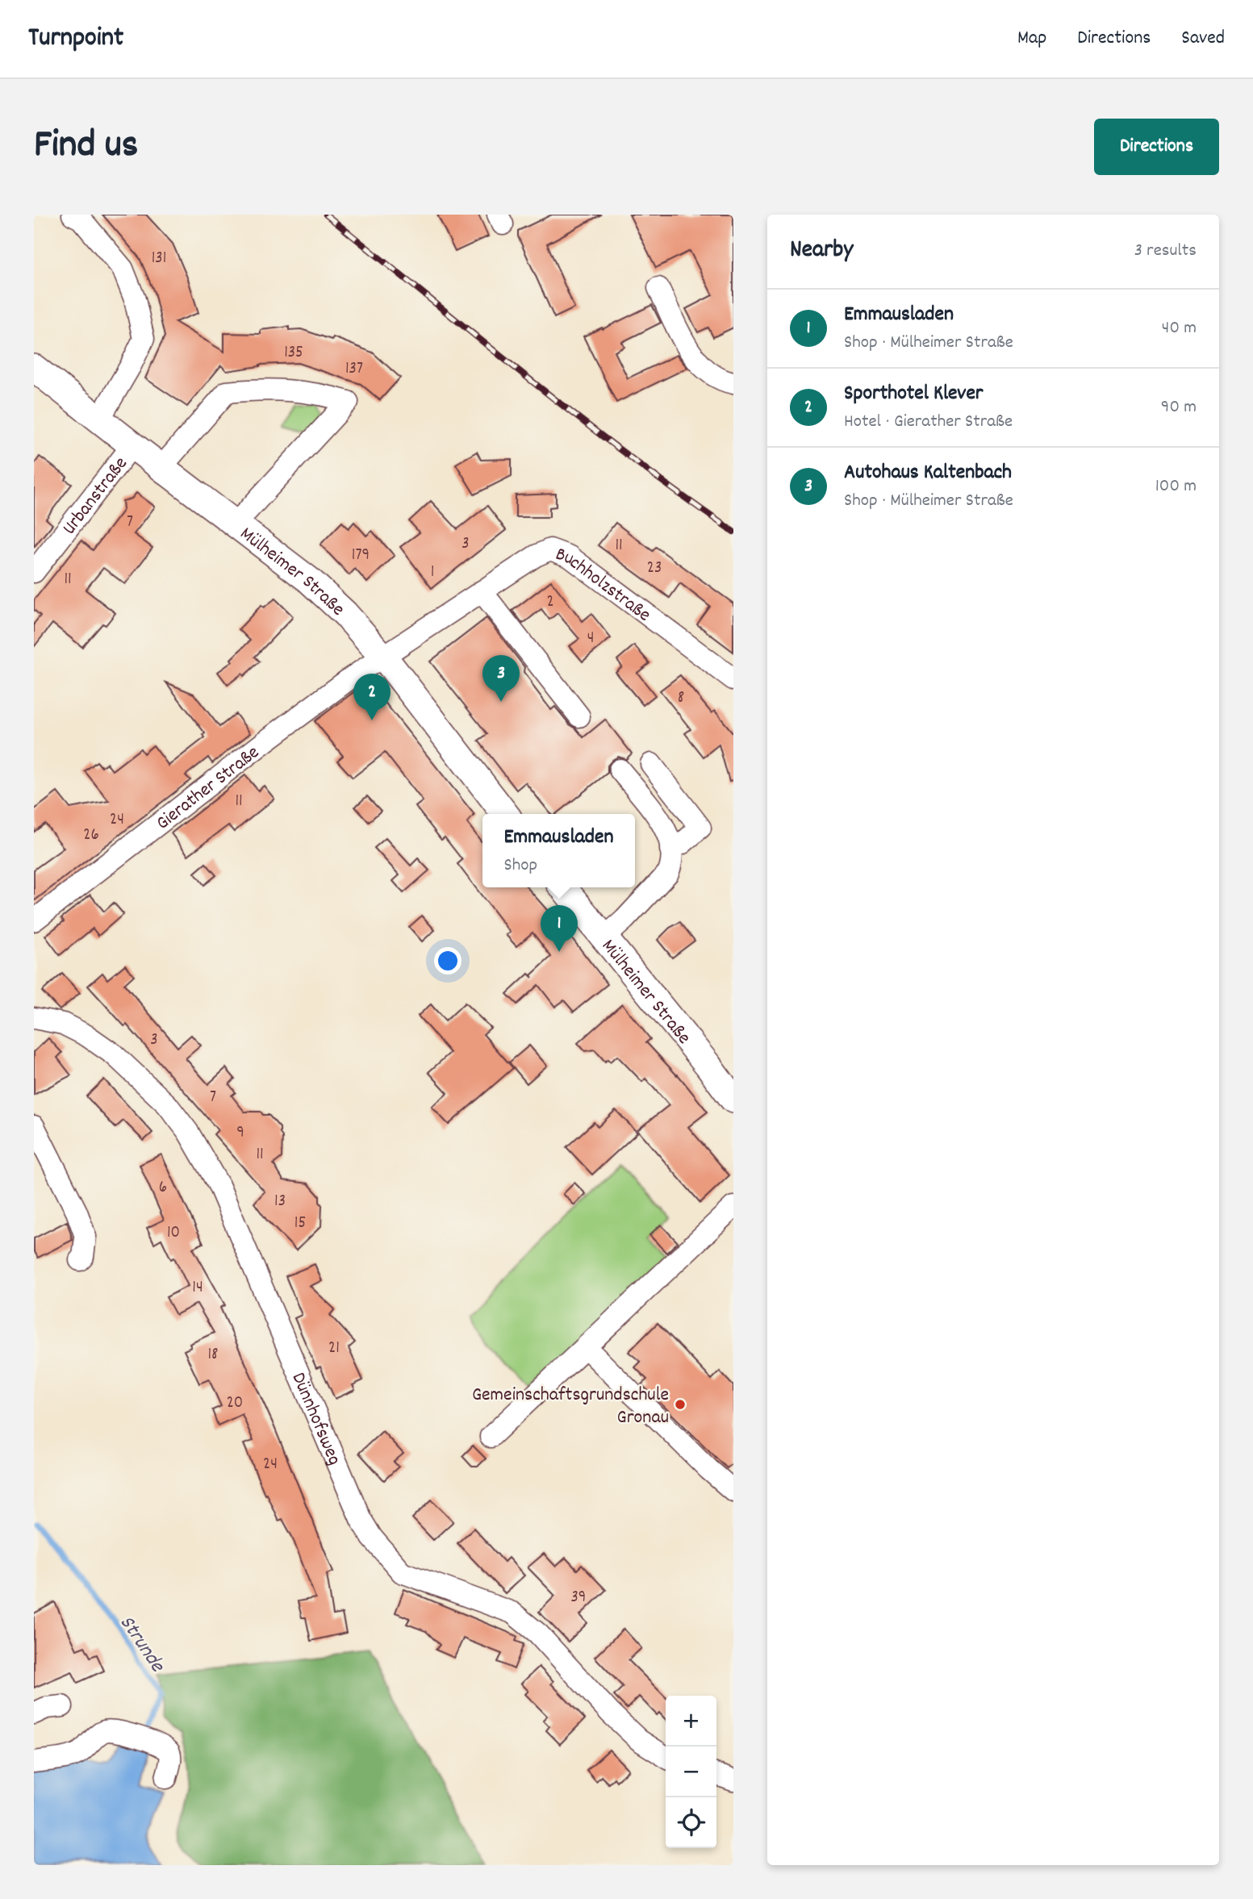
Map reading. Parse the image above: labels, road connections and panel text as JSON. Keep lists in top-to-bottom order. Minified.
{"streets":{"main road":["Mülheimer Straße"],"street":["Urbanstraße","Buchholzstraße","Gierather Straße","Dünnhofsweg"]},"crossings":[["Urbanstraße","Mülheimer Straße"],["Mülheimer Straße","Buchholzstraße"],["Mülheimer Straße","Gierather Straße"],["Buchholzstraße","Gierather Straße"]],"water":["Strunde"],"places":["Gemeinschaftsgrundschule Gronau"],"house_numbers":["131","135","137","7","3","11","179","23","1","11","2","4","8","11","24","26","3","7","9","11","6","13","15","10","14","21","18","20","24","39"],"page":{"header":"Turnpoint","nav":["Map","Directions","Saved"],"title":"Find us","buttons":"Directions","heading":["Nearby","3 results"],"list":[{"mark":"1","name":"Emmausladen","note":"Shop · Mülheimer Straße","value":"40 m"},{"mark":"2","name":"Sporthotel Klever","note":"Hotel · Gierather Straße","value":"90 m"},{"mark":"3","name":"Autohaus Kaltenbach","note":"Shop · Mülheimer Straße","value":"100 m"}],"pins":["3","2","1"],"popup":["Emmausladen","Shop"],"map_buttons":["+","−"]}}
